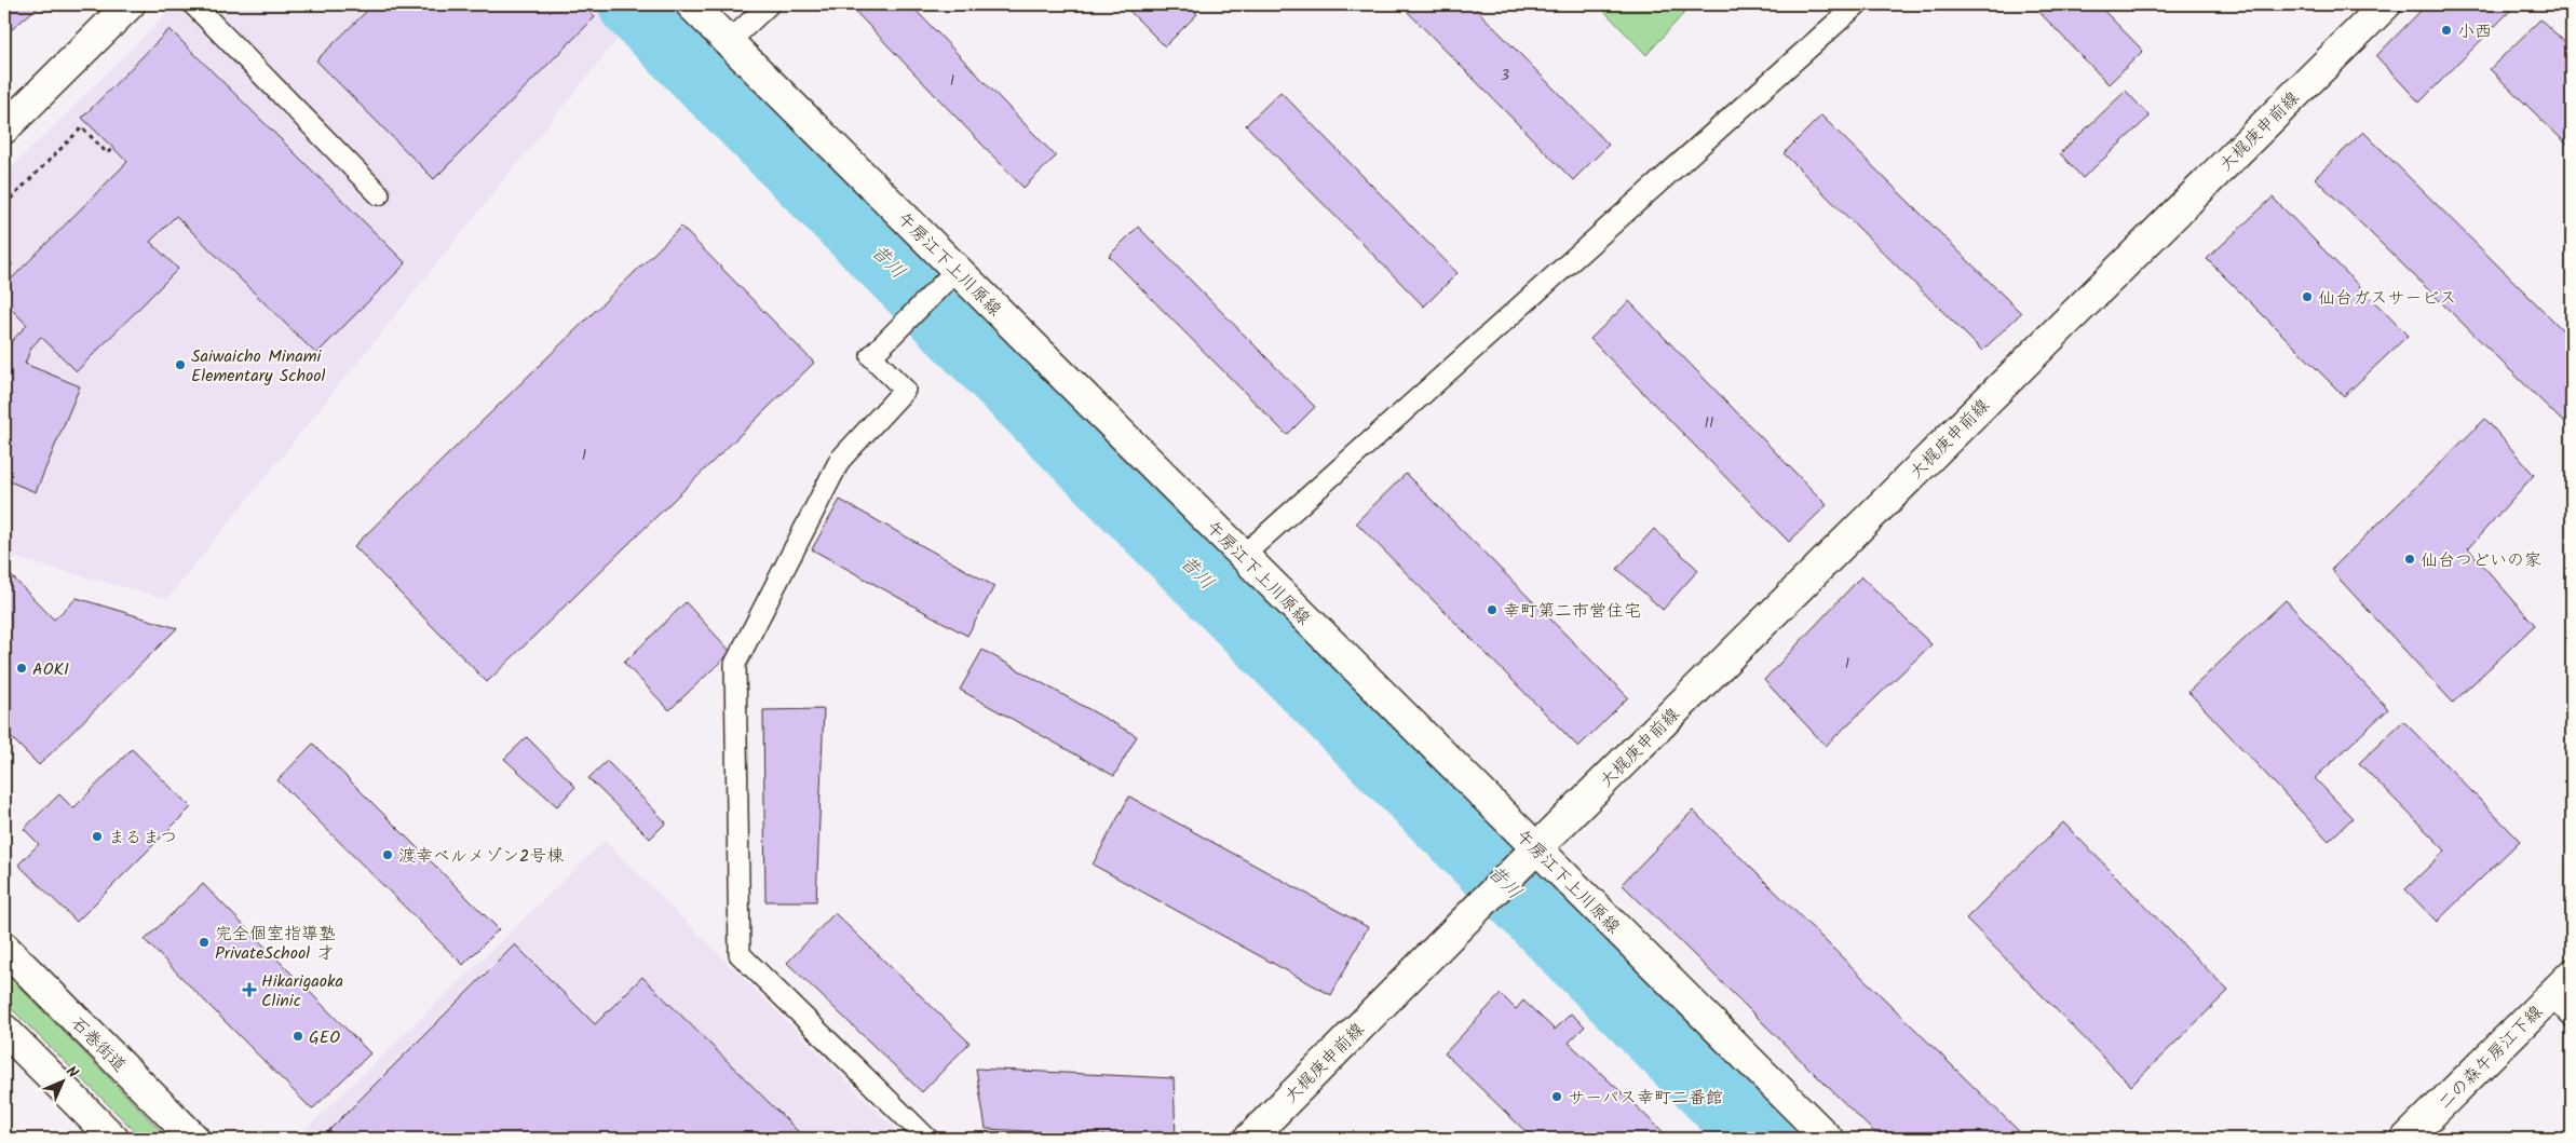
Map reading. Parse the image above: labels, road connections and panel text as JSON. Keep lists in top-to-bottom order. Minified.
{"streets":{"street":["大梶庚申前線","午房江下上川原線","石巻街道","二の森午房江下線"]},"crossings":[["大梶庚申前線","午房江下上川原線"]],"water":["昔川"],"places":{"other":["小西","仙台ガスサービス","Saiwaicho Minami Elementary School","仙台つどいの家","幸町第二市営住宅","AOKI","まるまつ","渡幸ベルメゾン2号棟","完全個室指導塾 PrivateSchool 才","GEO","サーパス幸町二番館"],"health":["Hikarigaoka Clinic"]},"house_numbers":["3","1","11","1","1"],"north":"top right"}
